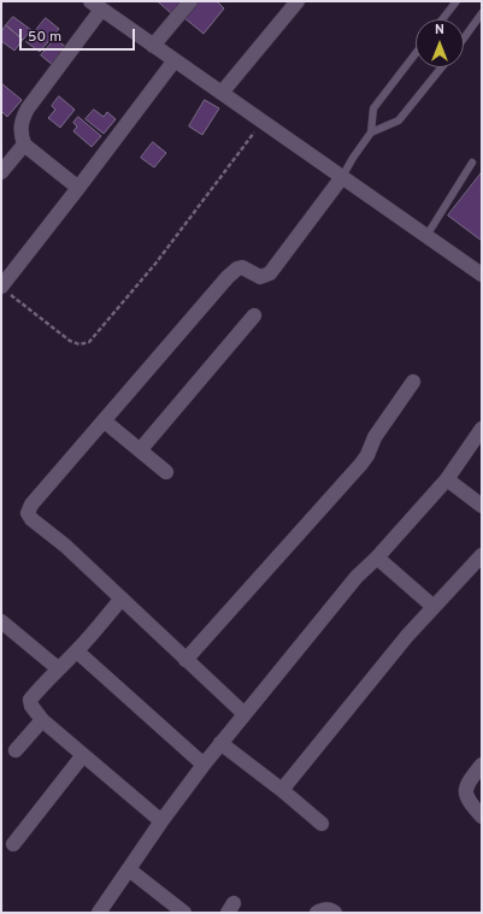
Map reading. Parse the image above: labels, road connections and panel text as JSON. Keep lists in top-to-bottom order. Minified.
{"scale_bar":"50 m","north":"top"}
